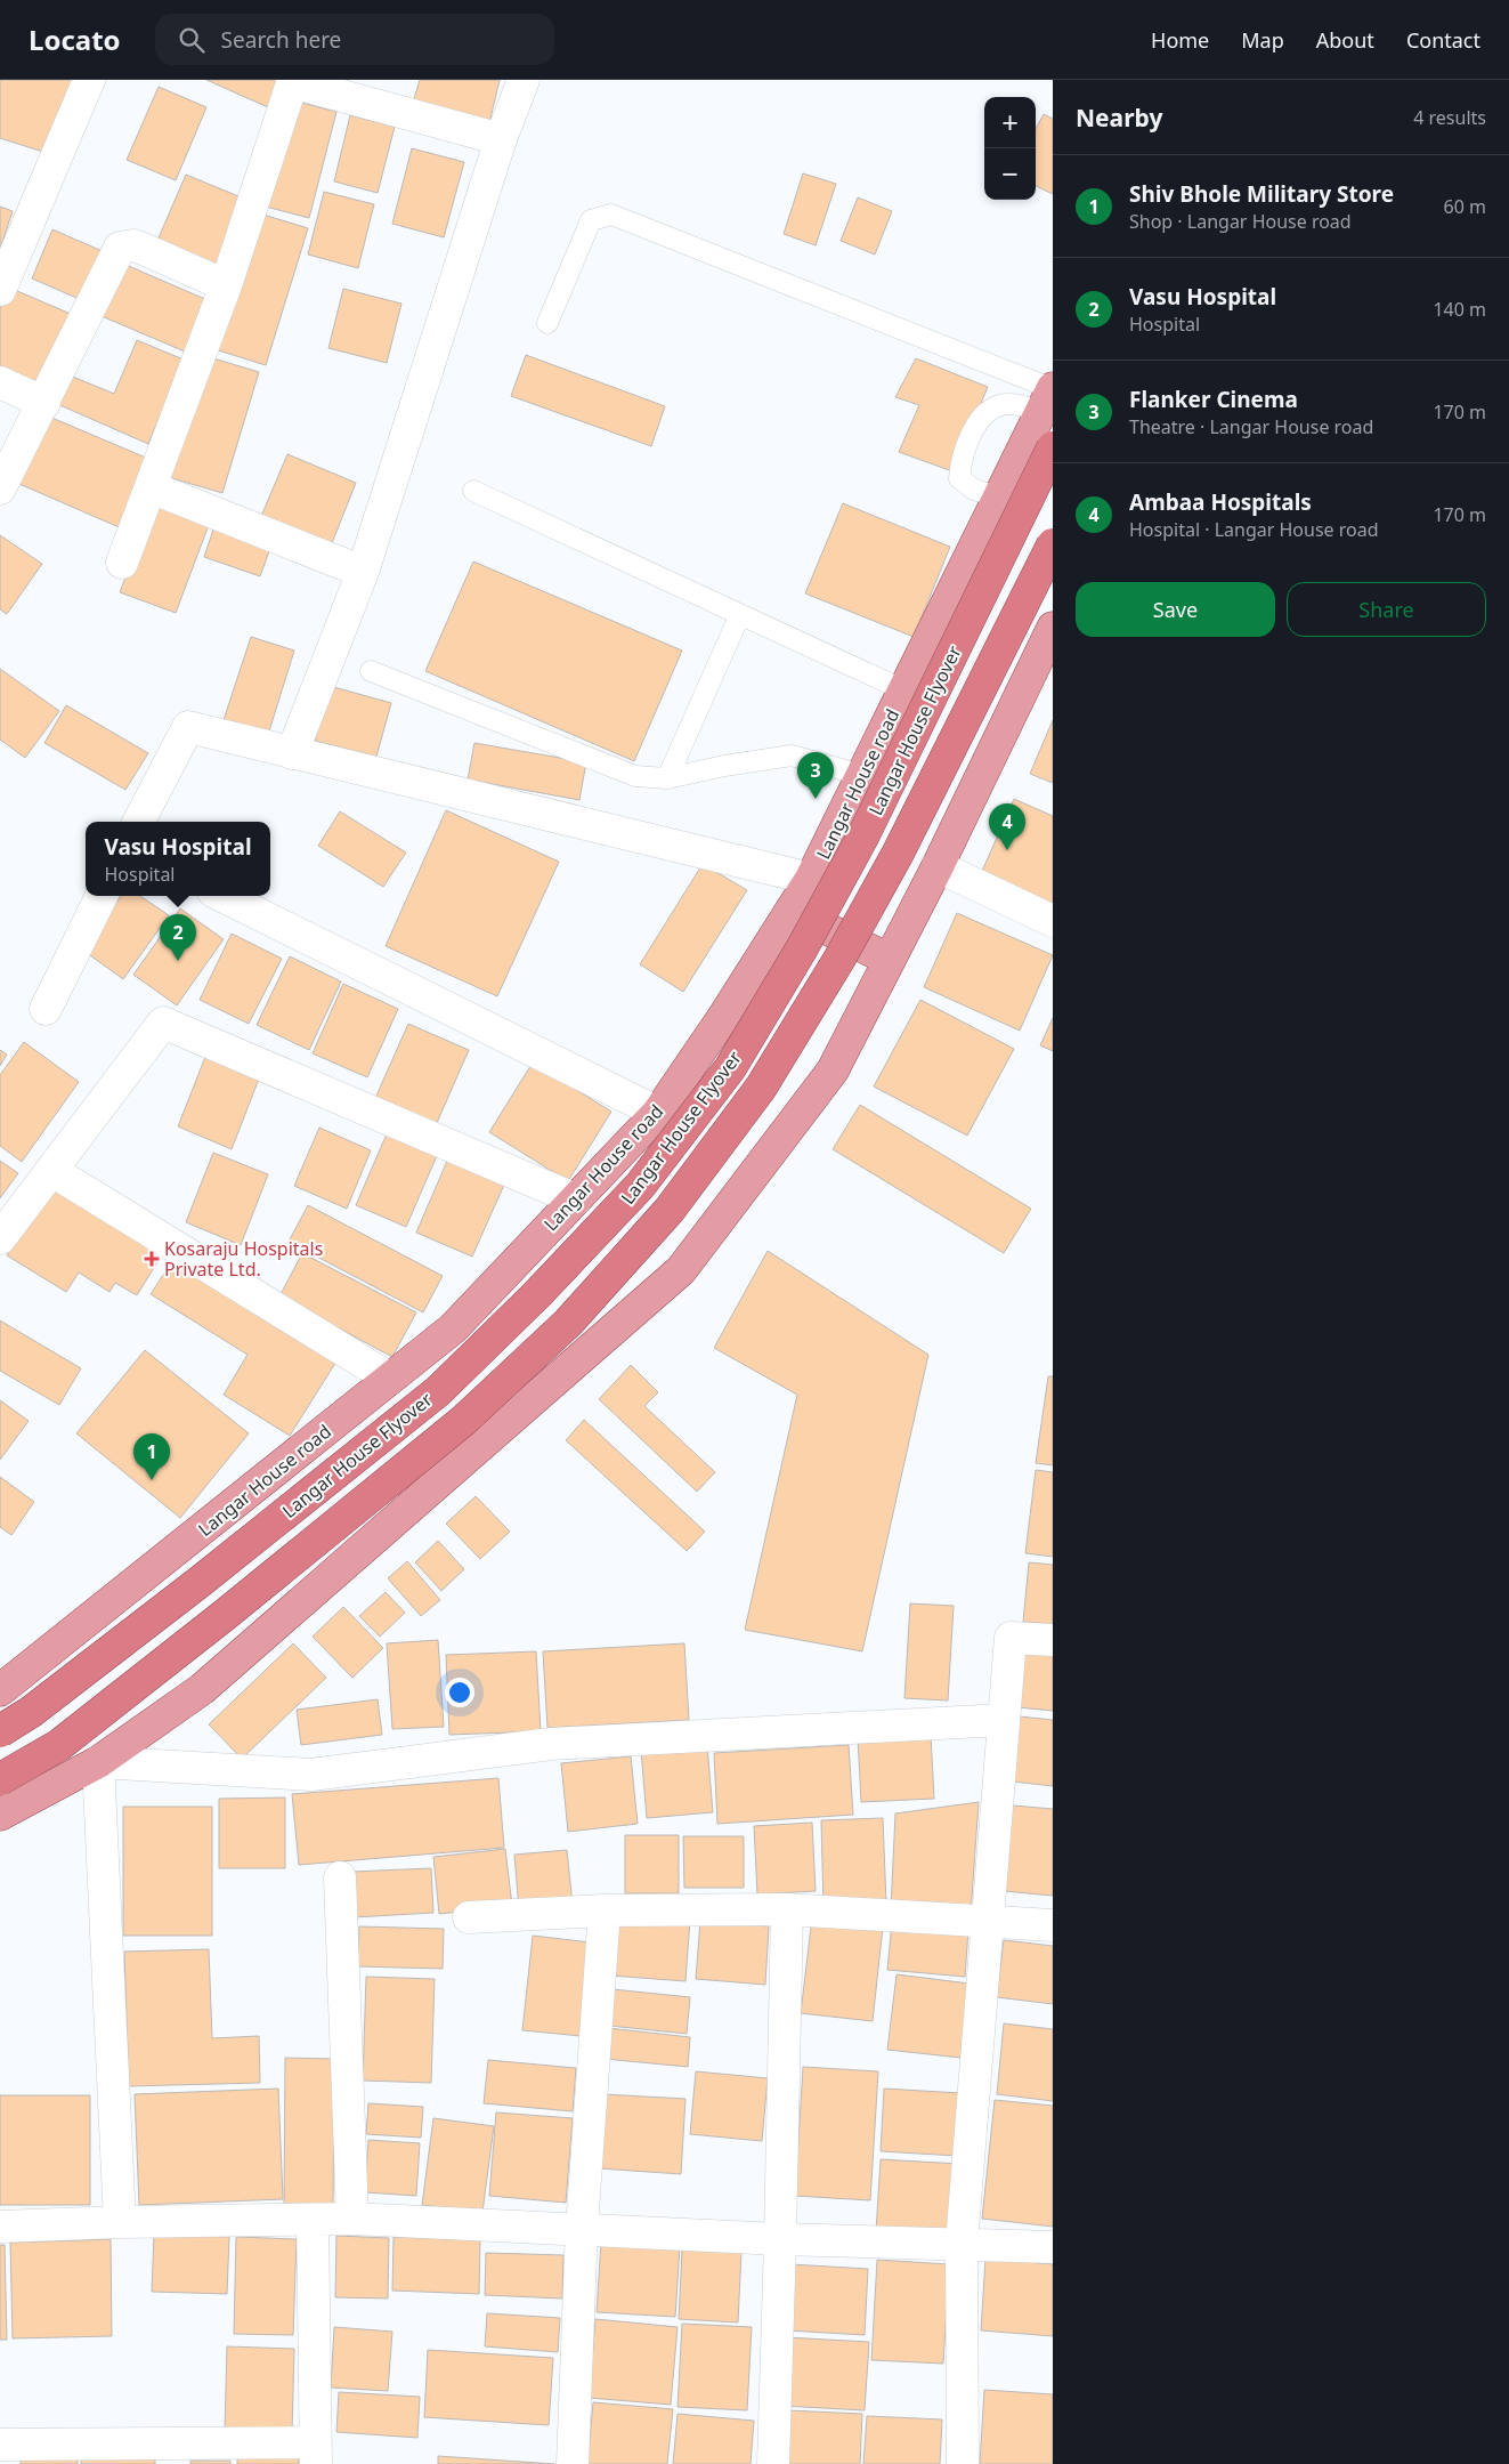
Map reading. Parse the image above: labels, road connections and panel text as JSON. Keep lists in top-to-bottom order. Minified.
{"streets":{"highway":["Langar House Flyover"],"main road":["Langar House road"]},"places":{"health":["Kosaraju Hospitals Private Ltd."]},"page":{"header":"Locato","search":"Search here","nav":["Home","Map","About","Contact"],"heading":["Nearby","4 results"],"map_buttons":["+","−"],"list":[{"mark":"1","name":"Shiv Bhole Military Store","note":"Shop · Langar House road","value":"60 m"},{"mark":"2","name":"Vasu Hospital","note":"Hospital","value":"140 m"},{"mark":"3","name":"Flanker Cinema","note":"Theatre · Langar House road","value":"170 m"},{"mark":"4","name":"Ambaa Hospitals","note":"Hospital · Langar House road","value":"170 m"}],"buttons":["Save","Share"],"pins":["3","4","2","1"],"popup":["Vasu Hospital","Hospital"]}}
